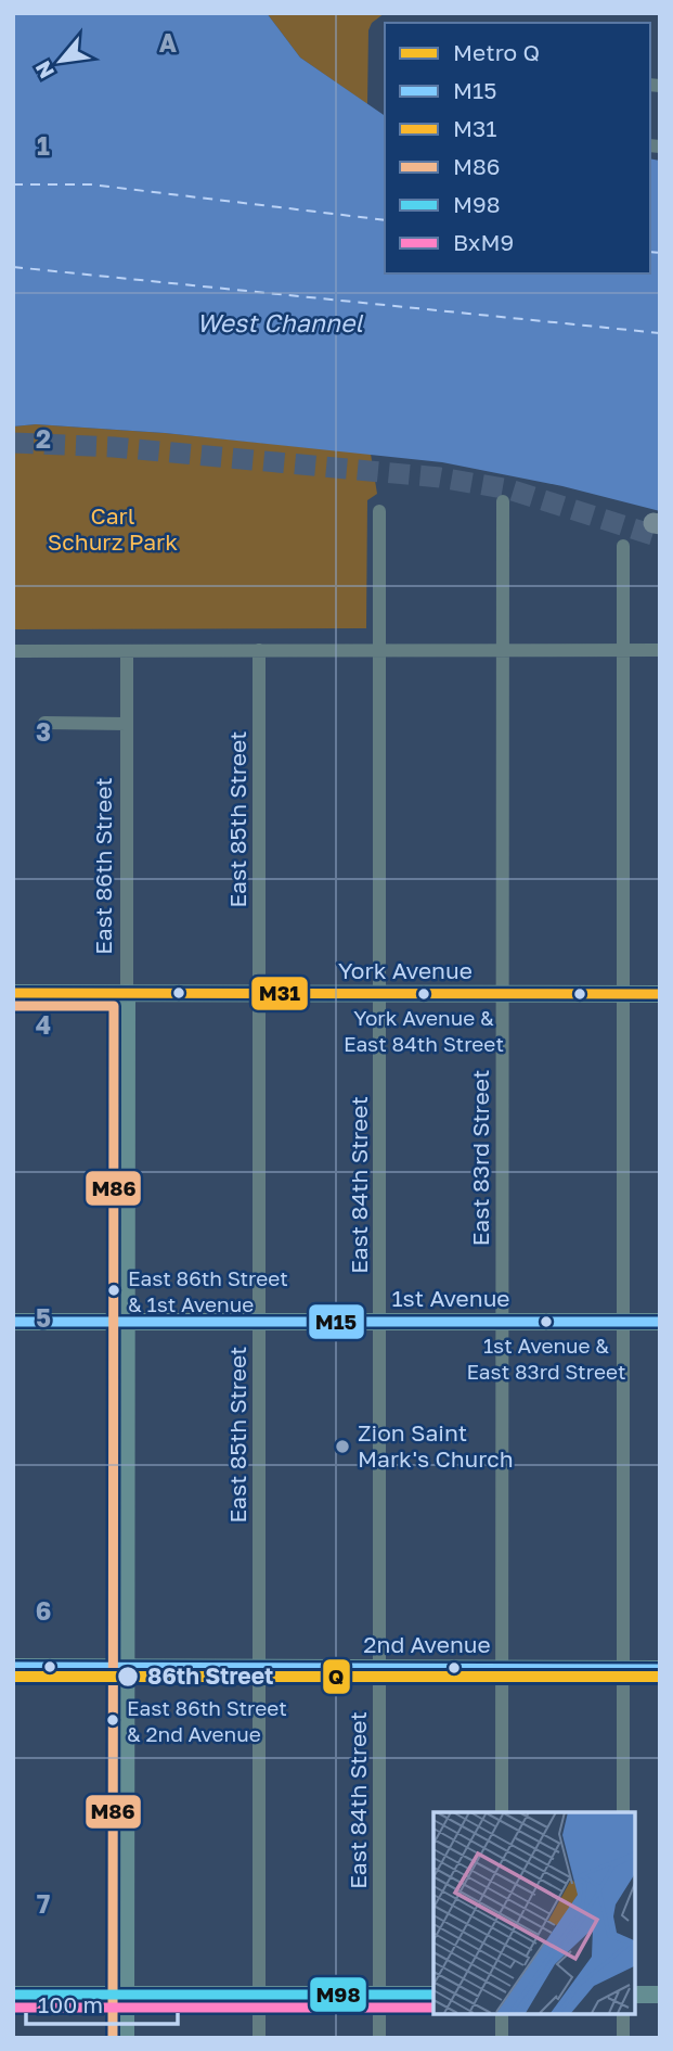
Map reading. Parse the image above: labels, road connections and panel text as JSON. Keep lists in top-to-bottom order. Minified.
{"streets":{"main road":["East 86th Street","York Avenue","1st Avenue","2nd Avenue"],"street":["East 85th Street","East 83rd Street","East 84th Street"]},"crossings":[["East 85th Street","York Avenue"],["East 85th Street","1st Avenue"],["East 85th Street","2nd Avenue"],["East 86th Street","York Avenue"],["East 86th Street","1st Avenue"],["East 86th Street","2nd Avenue"],["York Avenue","East 83rd Street"],["York Avenue","East 84th Street"],["East 83rd Street","1st Avenue"],["East 83rd Street","2nd Avenue"],["East 84th Street","1st Avenue"],["East 84th Street","2nd Avenue"]],"water":["West Channel"],"parks":["Carl Schurz Park"],"places":["York Avenue & East 84th Street","East 86th Street & 1st Avenue","1st Avenue & East 83rd Street","Zion Saint Mark's Church","86th Street","East 86th Street & 2nd Avenue"],"lines":["transit line M31","transit line M86","transit line M15","metro line Q","transit line M98","transit line BxM9"],"legend":["Metro Q","M15","M31","M86","M98","BxM9"],"scale_bar":"100 m","north":"bottom left","grid":{"columns":["A"],"rows":["1","2","3","4","5","6","7"]}}
